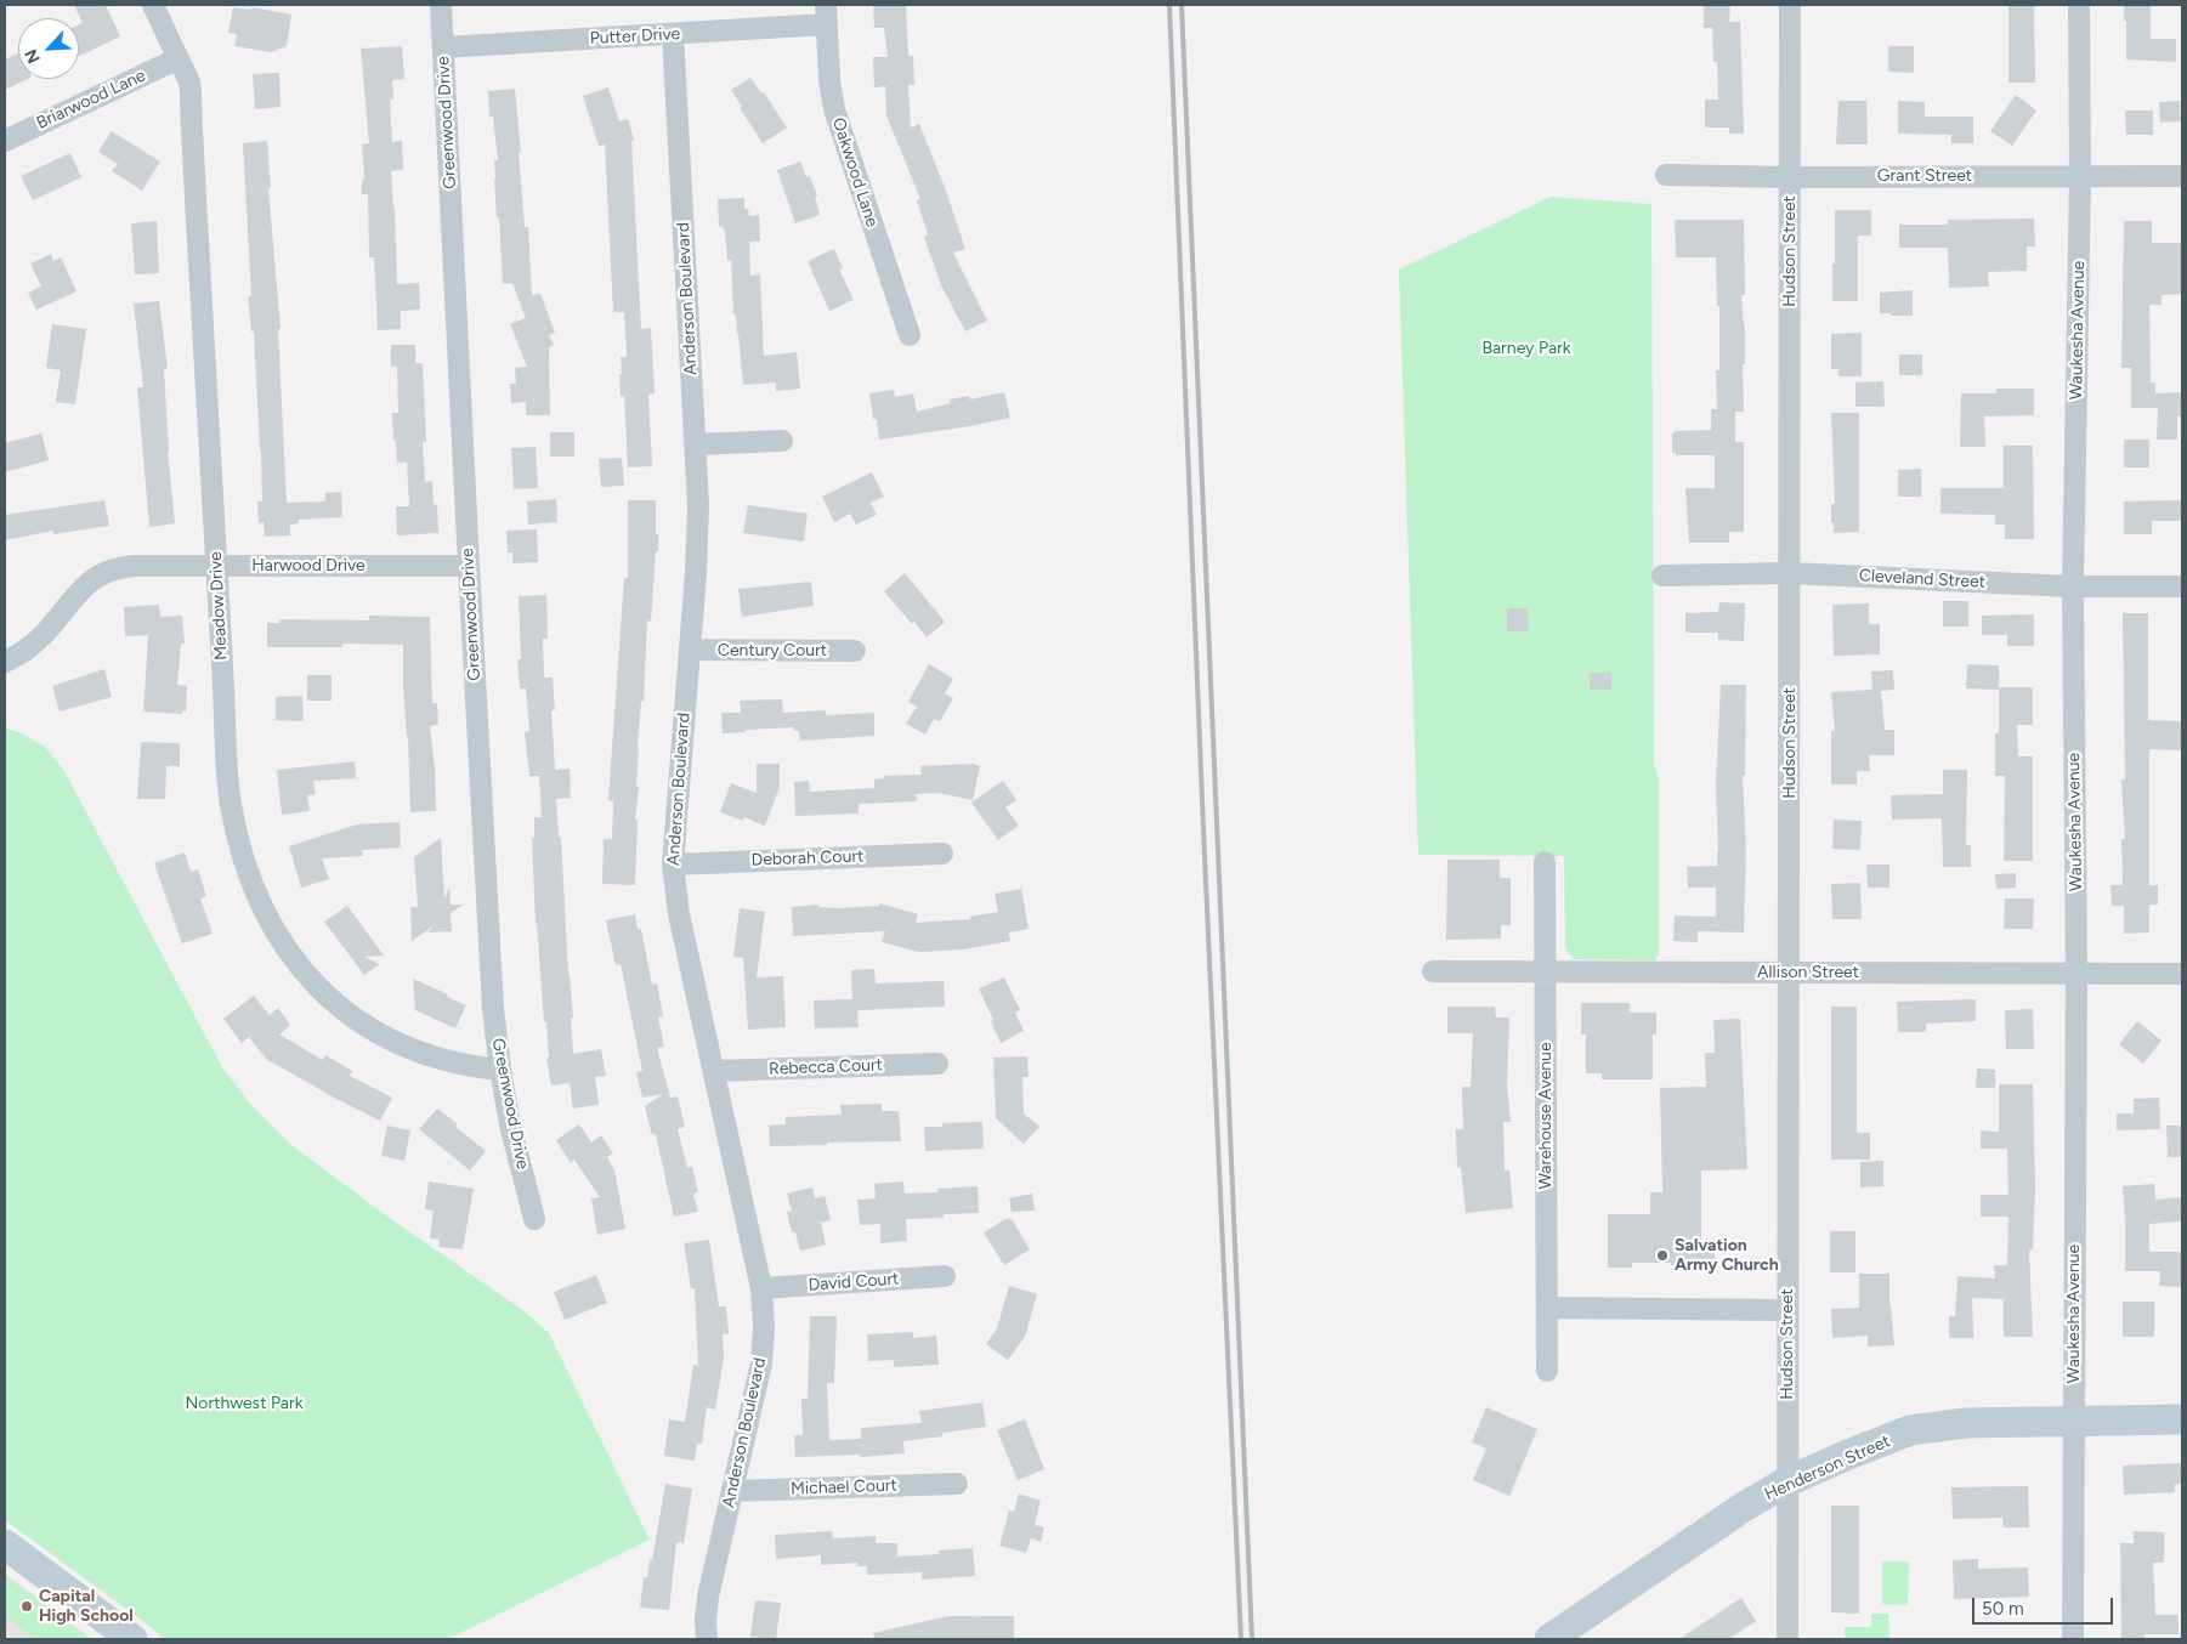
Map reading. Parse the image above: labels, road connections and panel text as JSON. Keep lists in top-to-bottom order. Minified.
{"streets":{"main road":["Henderson Street"],"street":["Putter Drive","Briarwood Lane","Greenwood Drive","Oakwood Lane","Grant Street","Hudson Street","Anderson Boulevard","Waukesha Avenue","Harwood Drive","Cleveland Street","Meadow Drive","Century Court","Deborah Court","Allison Street","Rebecca Court","Warehouse Avenue","David Court","Michael Court"]},"crossings":[["Putter Drive","Greenwood Drive"],["Putter Drive","Oakwood Lane"],["Putter Drive","Anderson Boulevard"],["Briarwood Lane","Meadow Drive"],["Greenwood Drive","Harwood Drive"],["Greenwood Drive","Meadow Drive"],["Grant Street","Hudson Street"],["Grant Street","Waukesha Avenue"],["Hudson Street","Cleveland Street"],["Hudson Street","Allison Street"],["Hudson Street","Henderson Street"],["Anderson Boulevard","Century Court"],["Anderson Boulevard","Deborah Court"],["Anderson Boulevard","Rebecca Court"],["Anderson Boulevard","David Court"],["Anderson Boulevard","Michael Court"],["Waukesha Avenue","Cleveland Street"],["Waukesha Avenue","Allison Street"],["Waukesha Avenue","Henderson Street"],["Harwood Drive","Meadow Drive"],["Allison Street","Warehouse Avenue"]],"parks":["Barney Park","Northwest Park"],"places":["Salvation Army Church","Capital High School"],"scale_bar":"50 m","north":"bottom left"}
